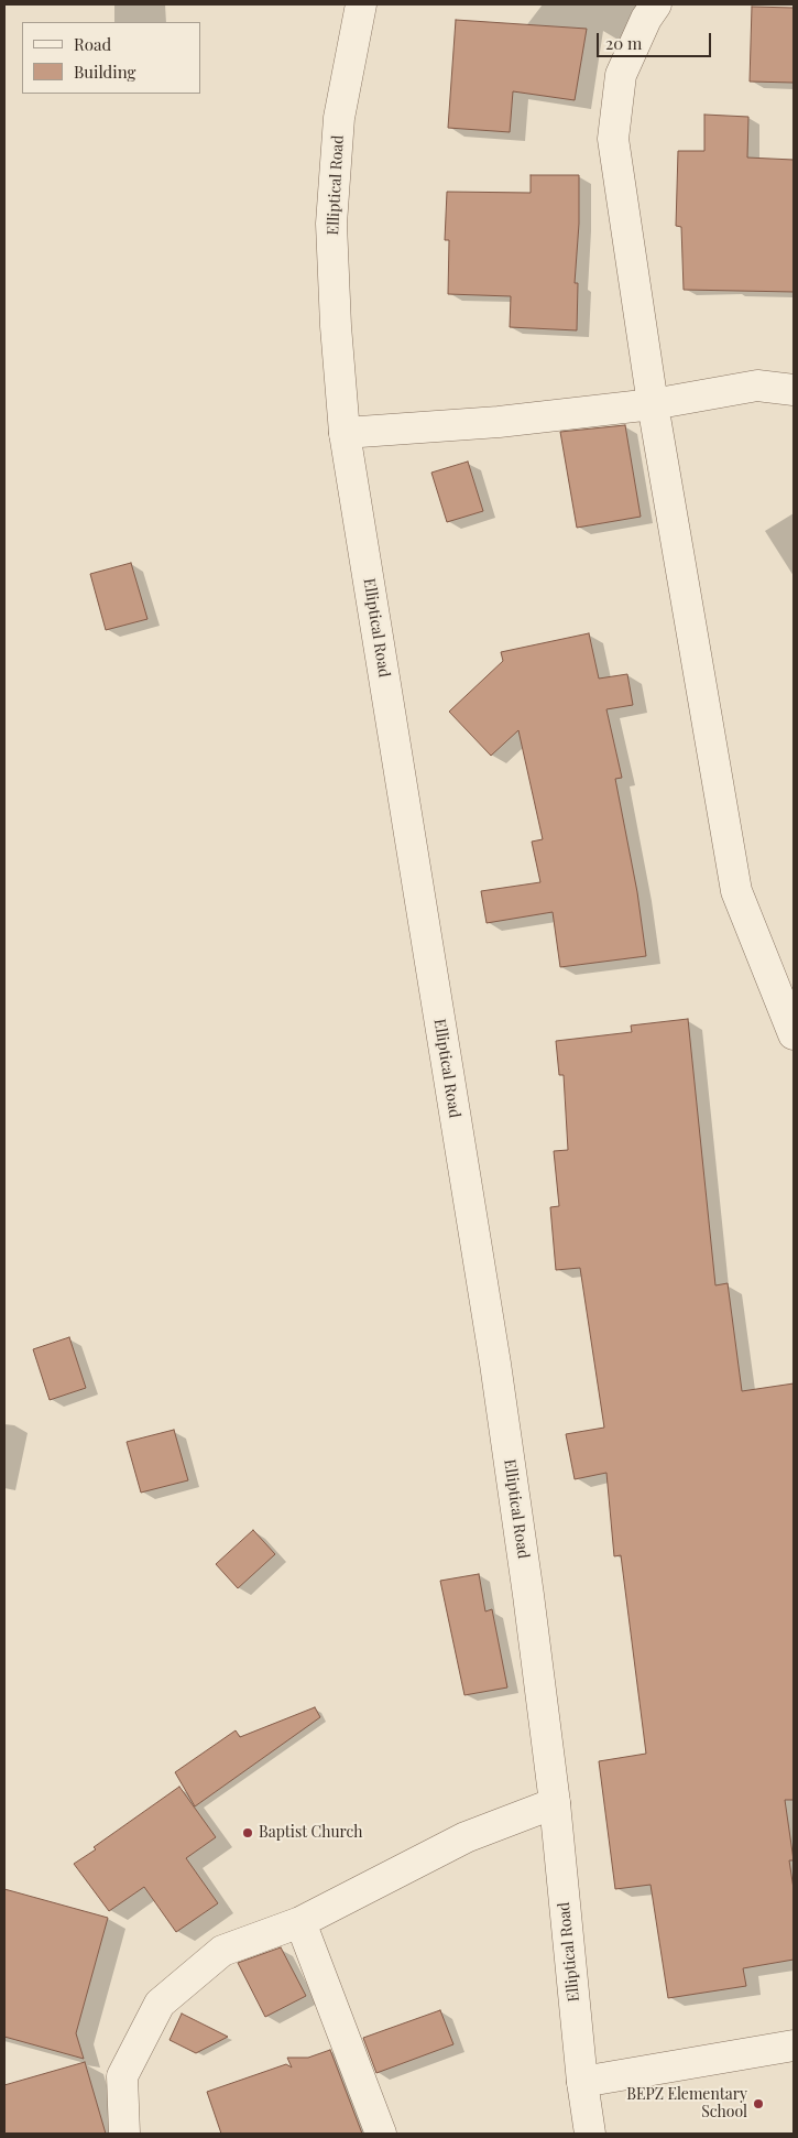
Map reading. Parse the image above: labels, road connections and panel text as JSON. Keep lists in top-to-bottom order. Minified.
{"streets":{"street":["Elliptical Road"]},"places":["Baptist Church","BEPZ Elementary School"],"legend":["Road","Building"],"scale_bar":"20 m"}
